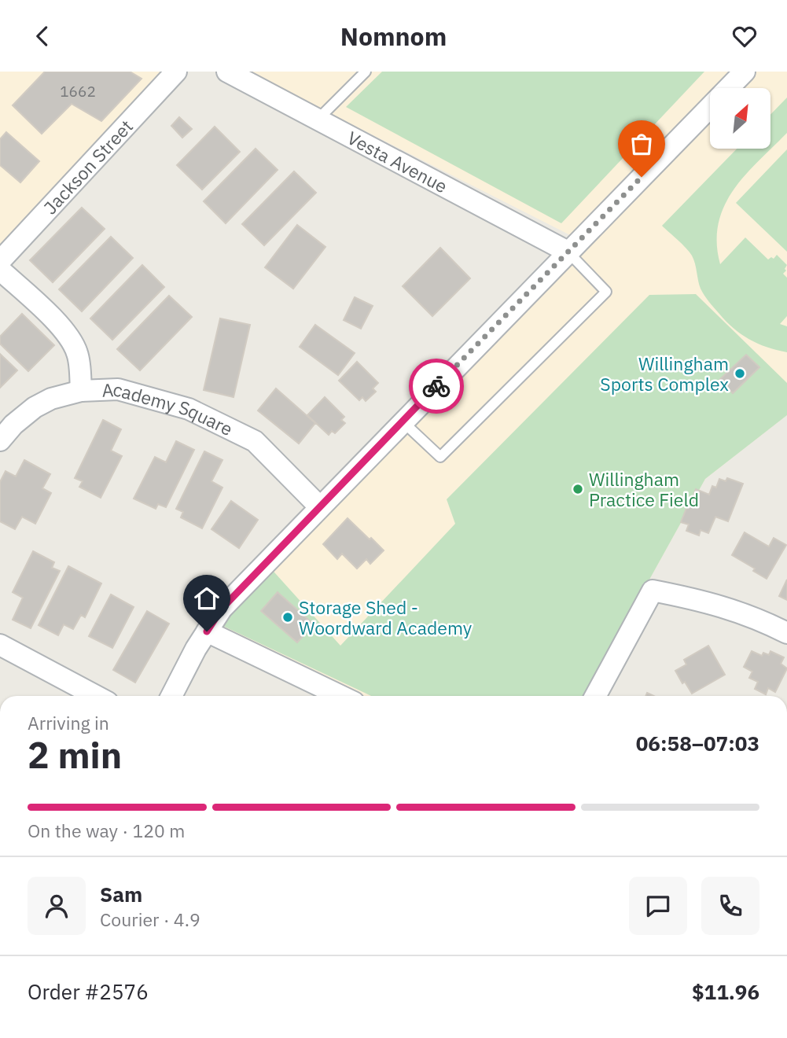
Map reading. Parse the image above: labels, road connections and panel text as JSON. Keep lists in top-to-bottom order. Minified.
{"streets":{"street":["Vesta Avenue","Jackson Street","Academy Square"]},"places":["Willingham Sports Complex","Willingham Practice Field","Storage Shed - Woordward Academy"],"house_numbers":["1662"],"north":"top right","page":{"header":"Nomnom","heading":["2 min","Arriving in","06:58–07:03"],"panel":["Sam","Courier · 4.9","Order #2576","$11.96"],"bar":"On the way · 120 m"}}
